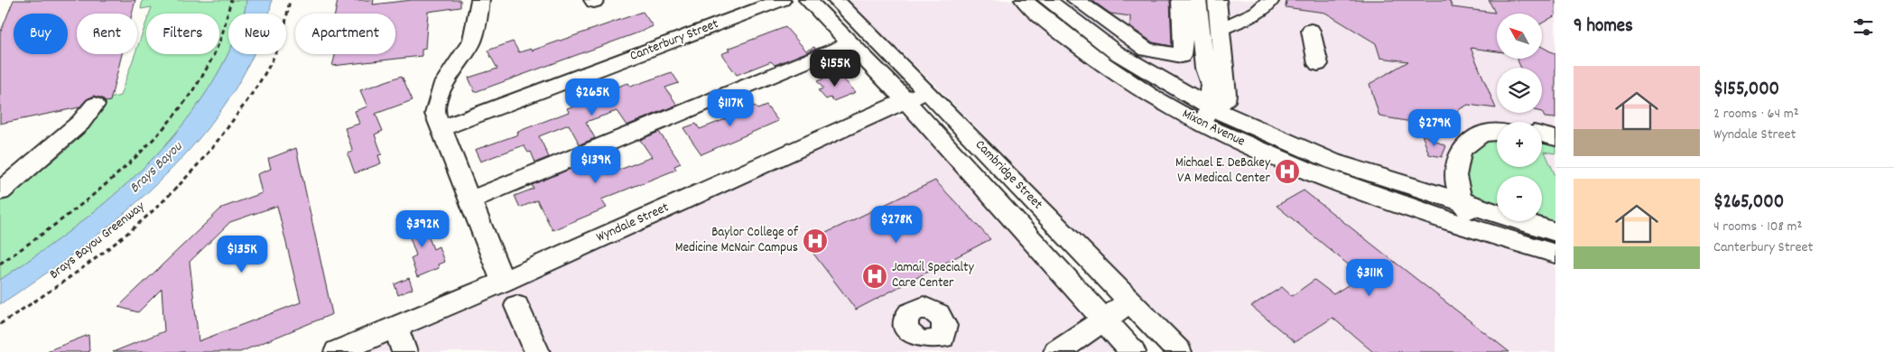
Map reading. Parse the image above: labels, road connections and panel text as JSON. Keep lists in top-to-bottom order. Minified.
{"streets":{"street":["Canterbury Street","Mixon Avenue","Cambridge Street","Wyndale Street"],"path":["Brays Bayou Greenway"]},"crossings":[["Cambridge Street","Wyndale Street"]],"water":["Brays Bayou"],"places":{"hospital":["Michael E. DeBakey VA Medical Center","Baylor College of Medicine McNair Campus","Jamail Specialty Care Center"]},"north":"top left","page":{"heading":"9 homes","map_buttons":["+","−"],"chip":["Buy","Rent","Filters","New","Apartment"],"price":["$155K","$265K","$117K","$279K","$139K","$278K","$392K","$135K","$311K"],"list":[{"name":"$155,000","note":"2 rooms · 64 m² · Wyndale Street"},{"name":"$265,000","note":"4 rooms · 108 m² · Canterbury Street"}]}}
